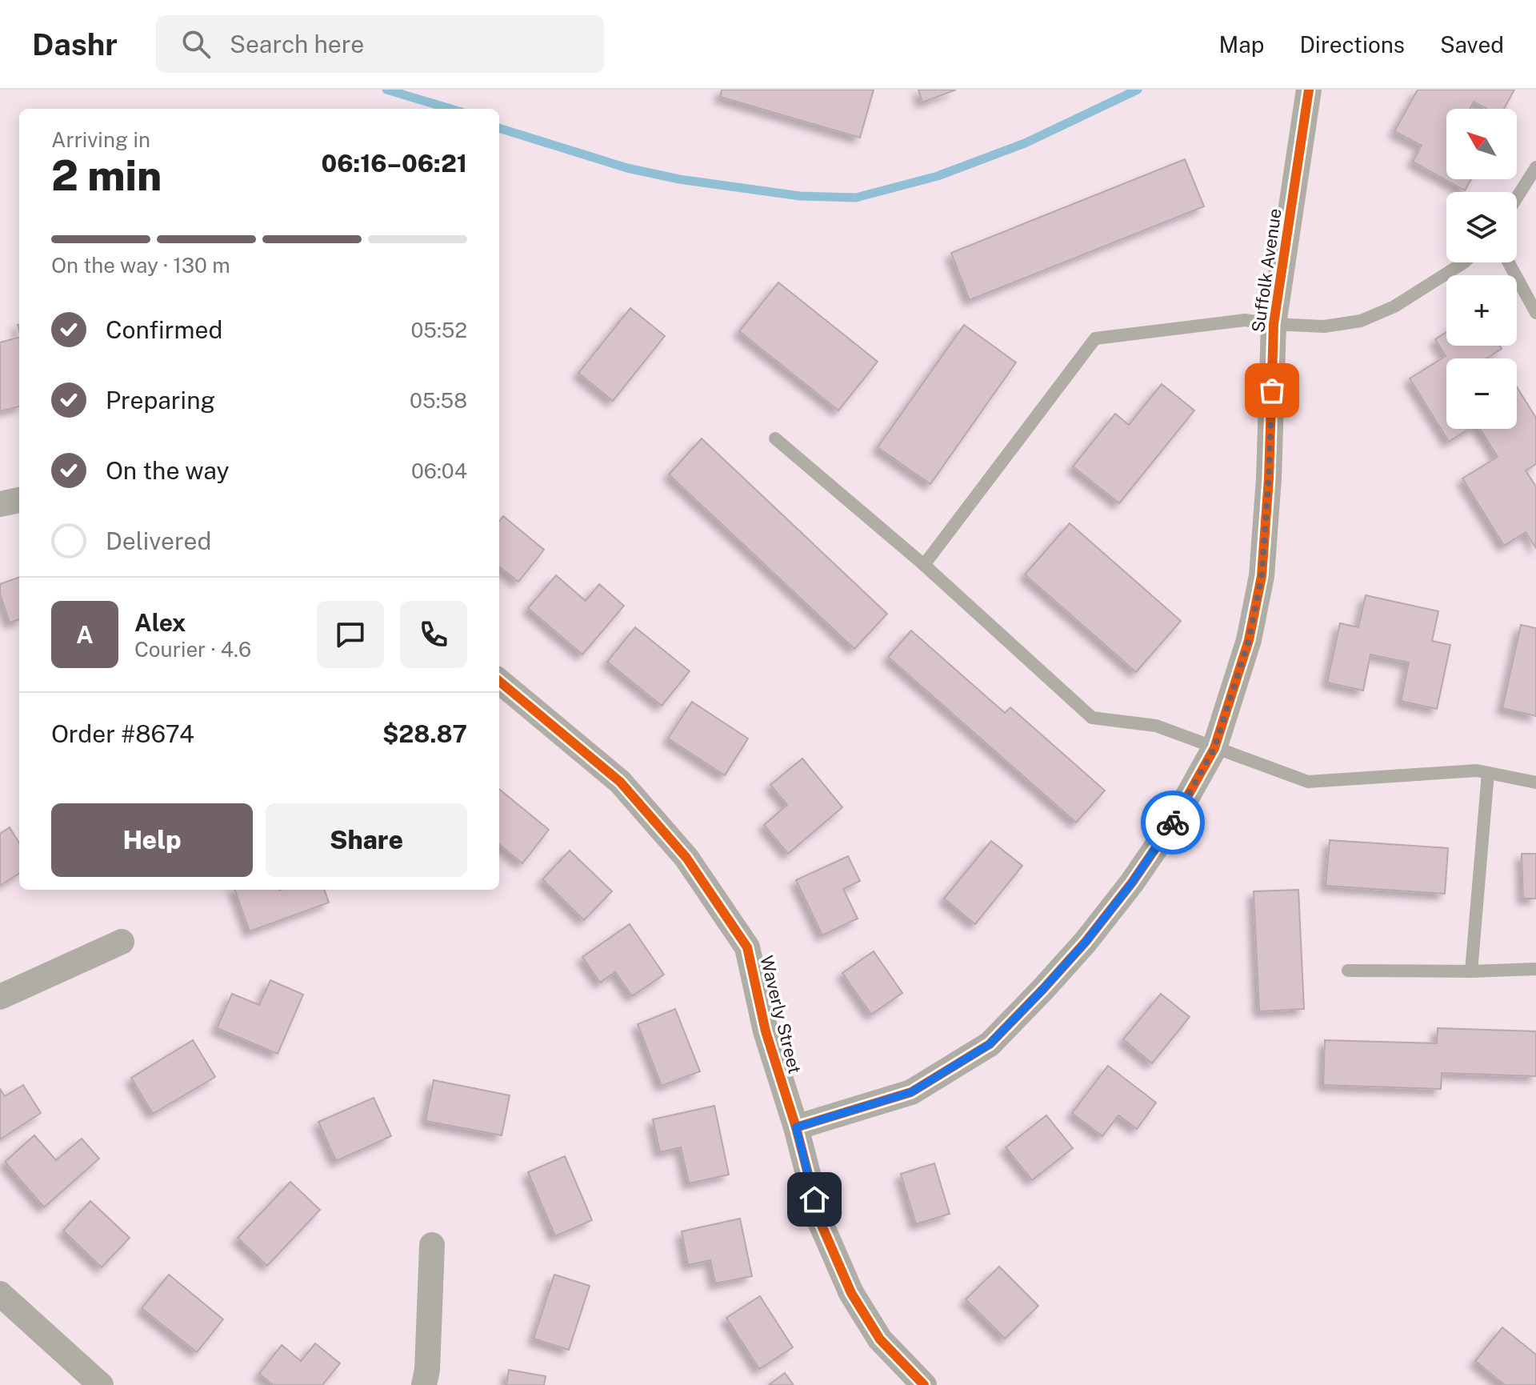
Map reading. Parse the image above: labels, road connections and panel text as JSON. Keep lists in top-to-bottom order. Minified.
{"streets":{"street":["Suffolk Avenue","Waverly Street"]},"crossings":[["Suffolk Avenue","Waverly Street"]],"north":"top left","page":{"header":"Dashr","search":"Search here","nav":["Map","Directions","Saved"],"map_buttons":["+","−"],"heading":["2 min","Arriving in","06:16–06:21"],"panel":["Alex","Courier · 4.6","Order #8674","$28.87"],"bar":"On the way · 130 m","list":[["Confirmed","05:52"],["Preparing","05:58"],["On the way","06:04"],"Delivered"],"round":"A","buttons":["Help","Share"]}}
